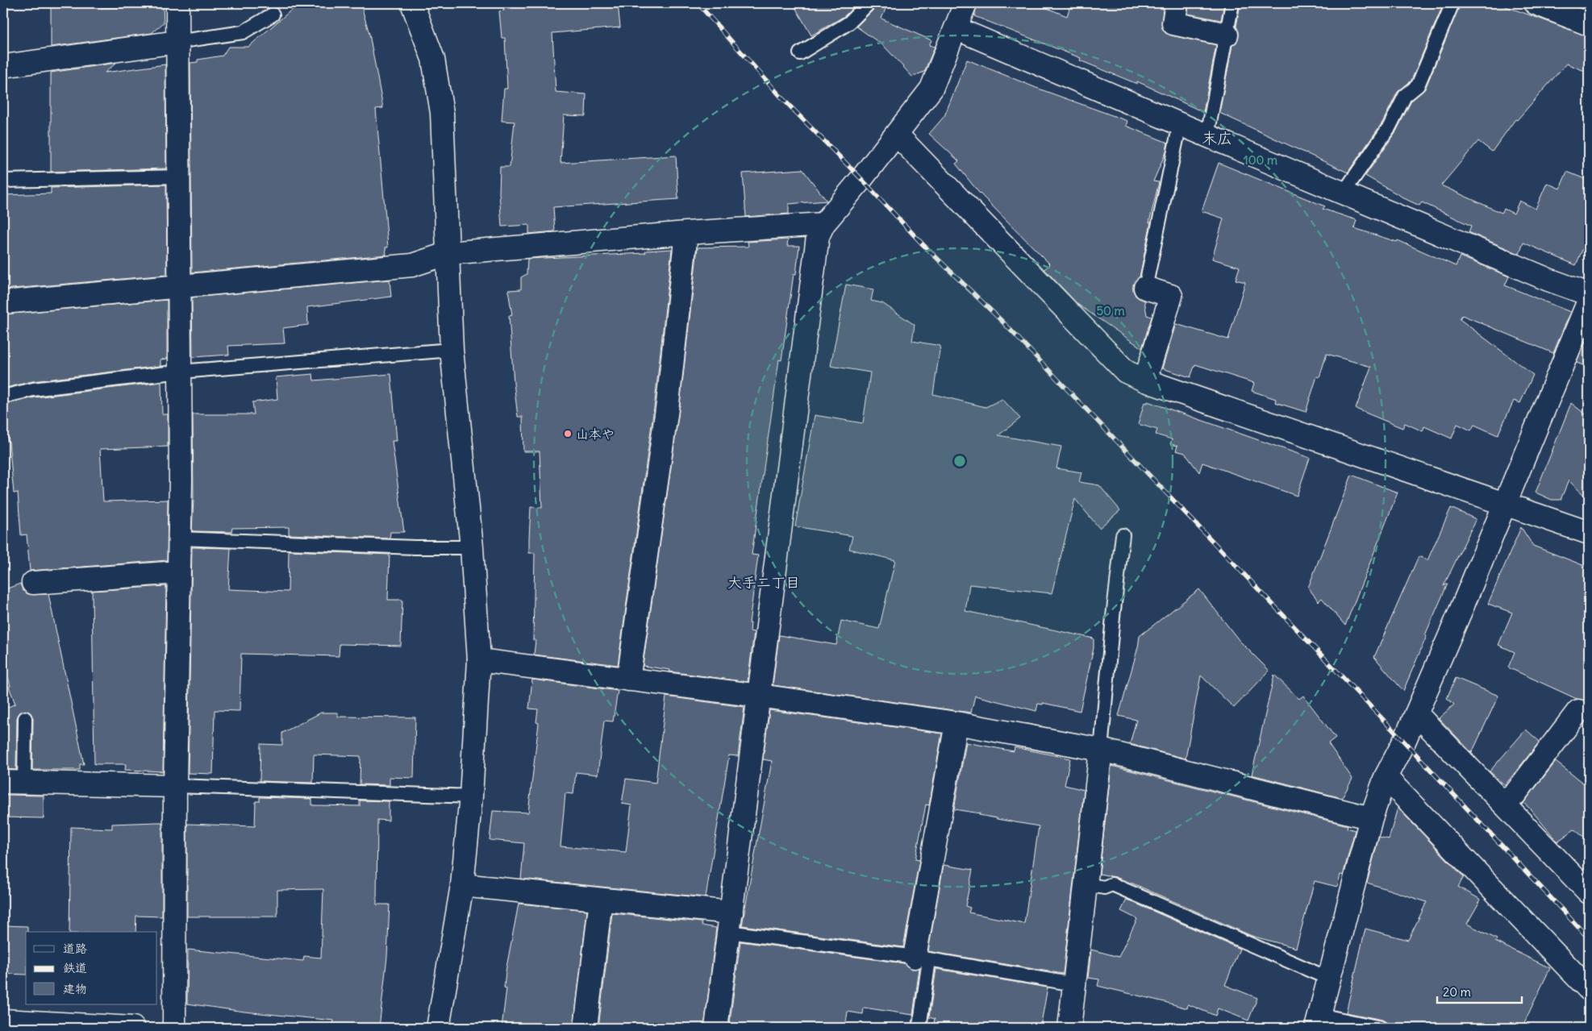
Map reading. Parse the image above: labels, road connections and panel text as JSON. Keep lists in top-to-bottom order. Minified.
{"districts":["末広","大手二丁目"],"places":["山本や"],"legend":["道路","鉄道","建物"],"scale_bar":"20 m","rings":["100 m","50 m"]}
